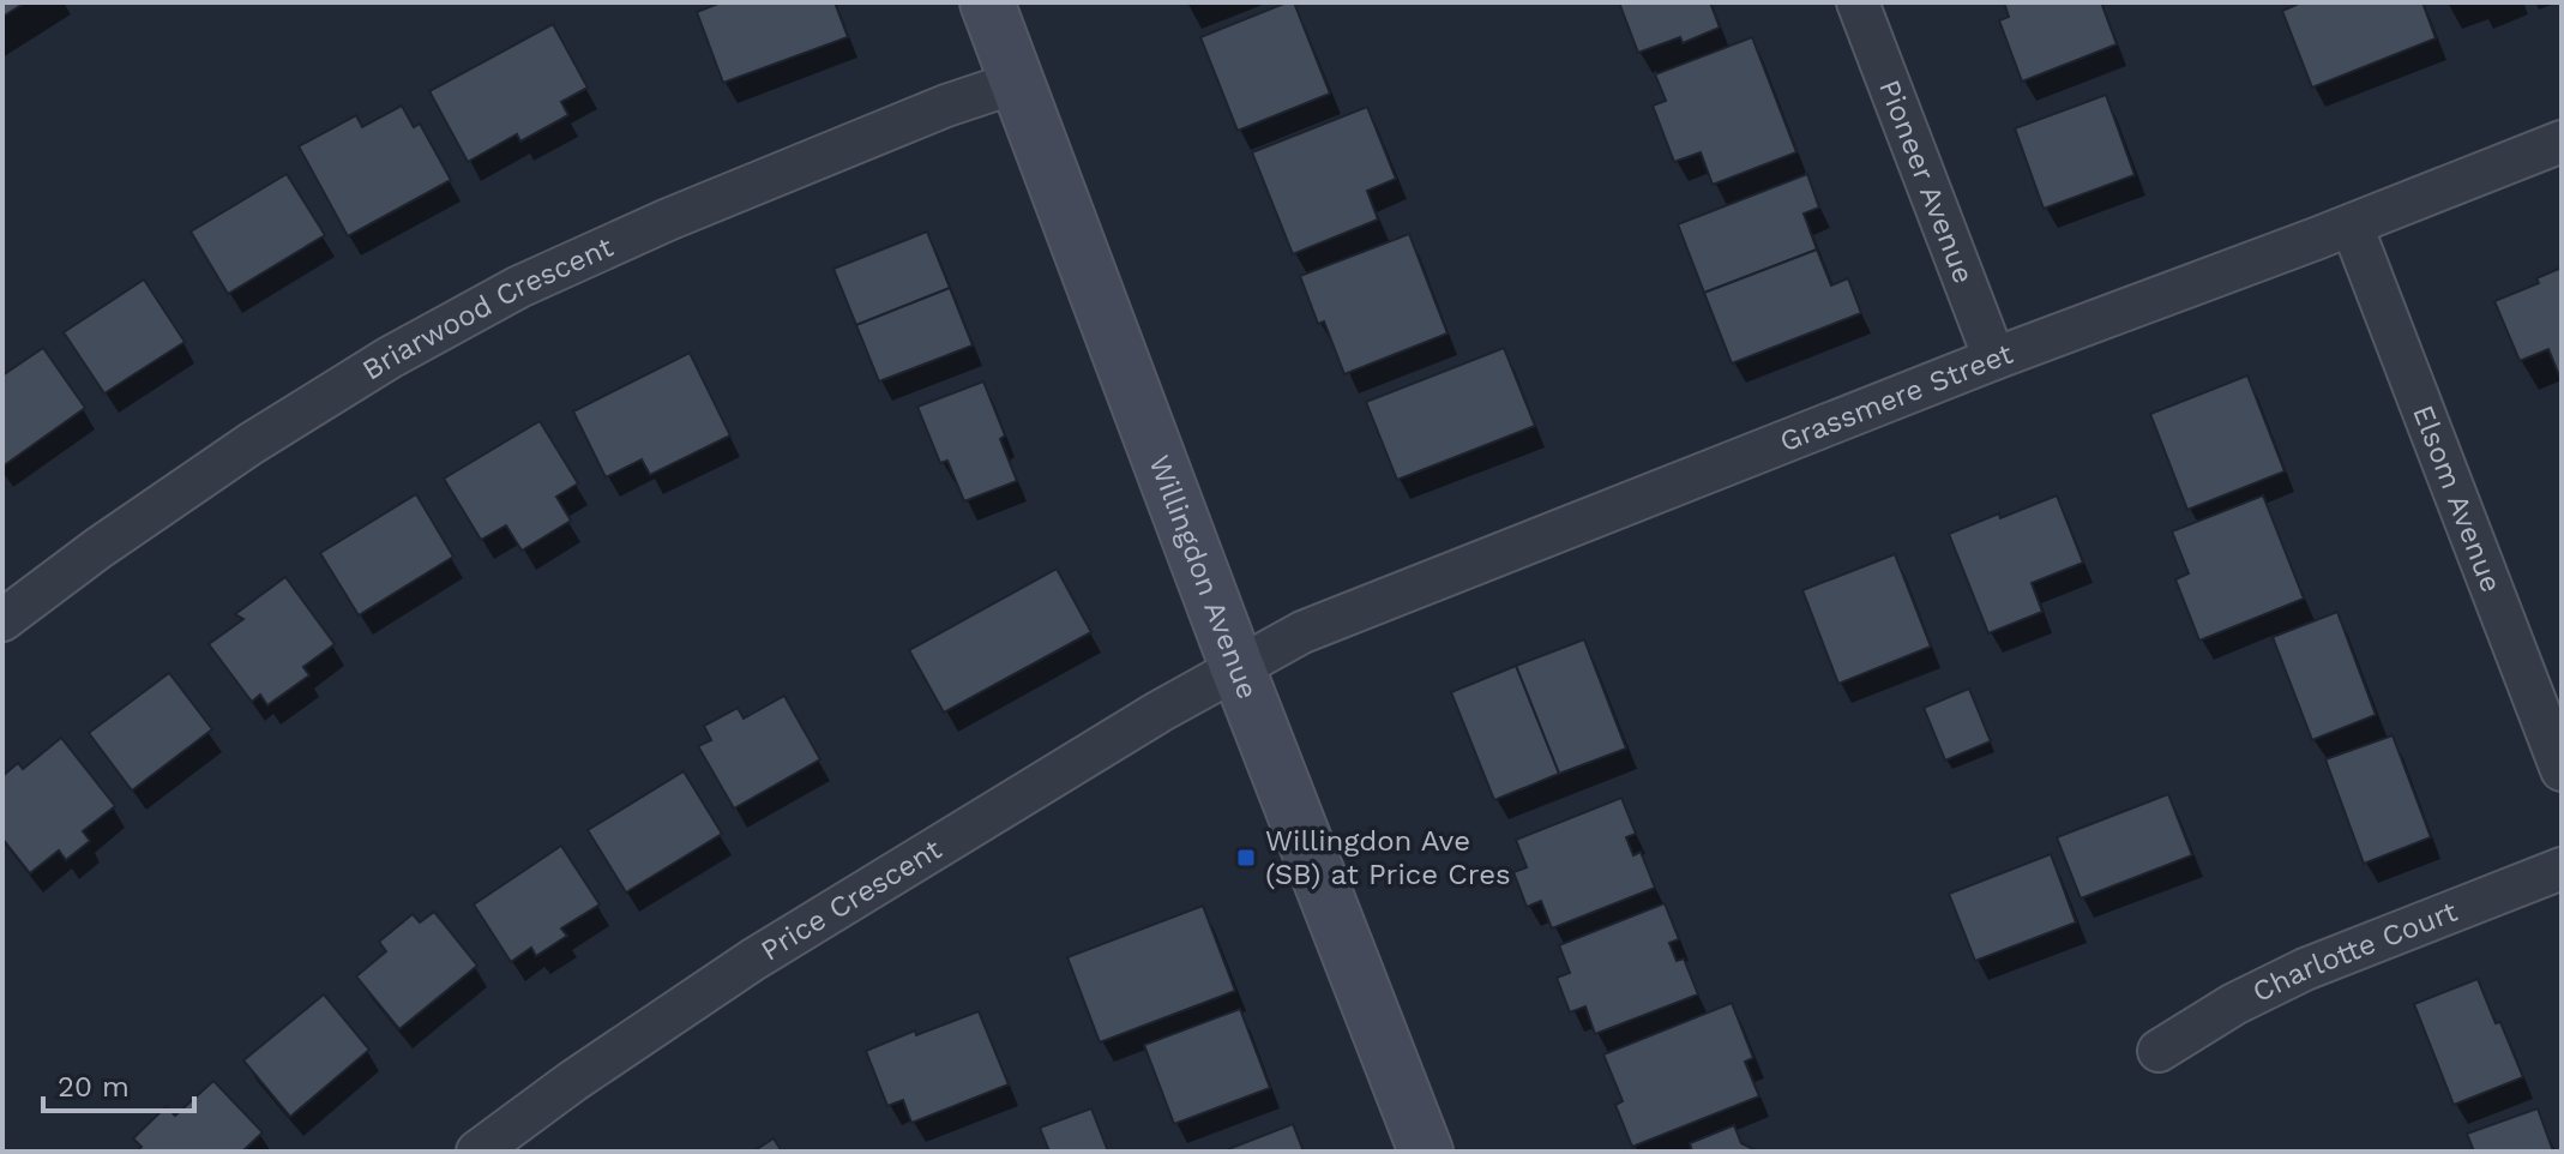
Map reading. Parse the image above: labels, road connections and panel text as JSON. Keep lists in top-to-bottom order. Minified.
{"streets":{"main road":["Willingdon Avenue"],"street":["Pioneer Avenue","Briarwood Crescent","Grassmere Street","Elsom Avenue","Price Crescent","Charlotte Court"]},"crossings":[["Pioneer Avenue","Grassmere Street"],["Briarwood Crescent","Willingdon Avenue"],["Grassmere Street","Elsom Avenue"],["Grassmere Street","Willingdon Avenue"],["Grassmere Street","Price Crescent"],["Willingdon Avenue","Price Crescent"]],"places":{"transit":["Willingdon Ave (SB) at Price Cres"]},"scale_bar":"20 m"}
